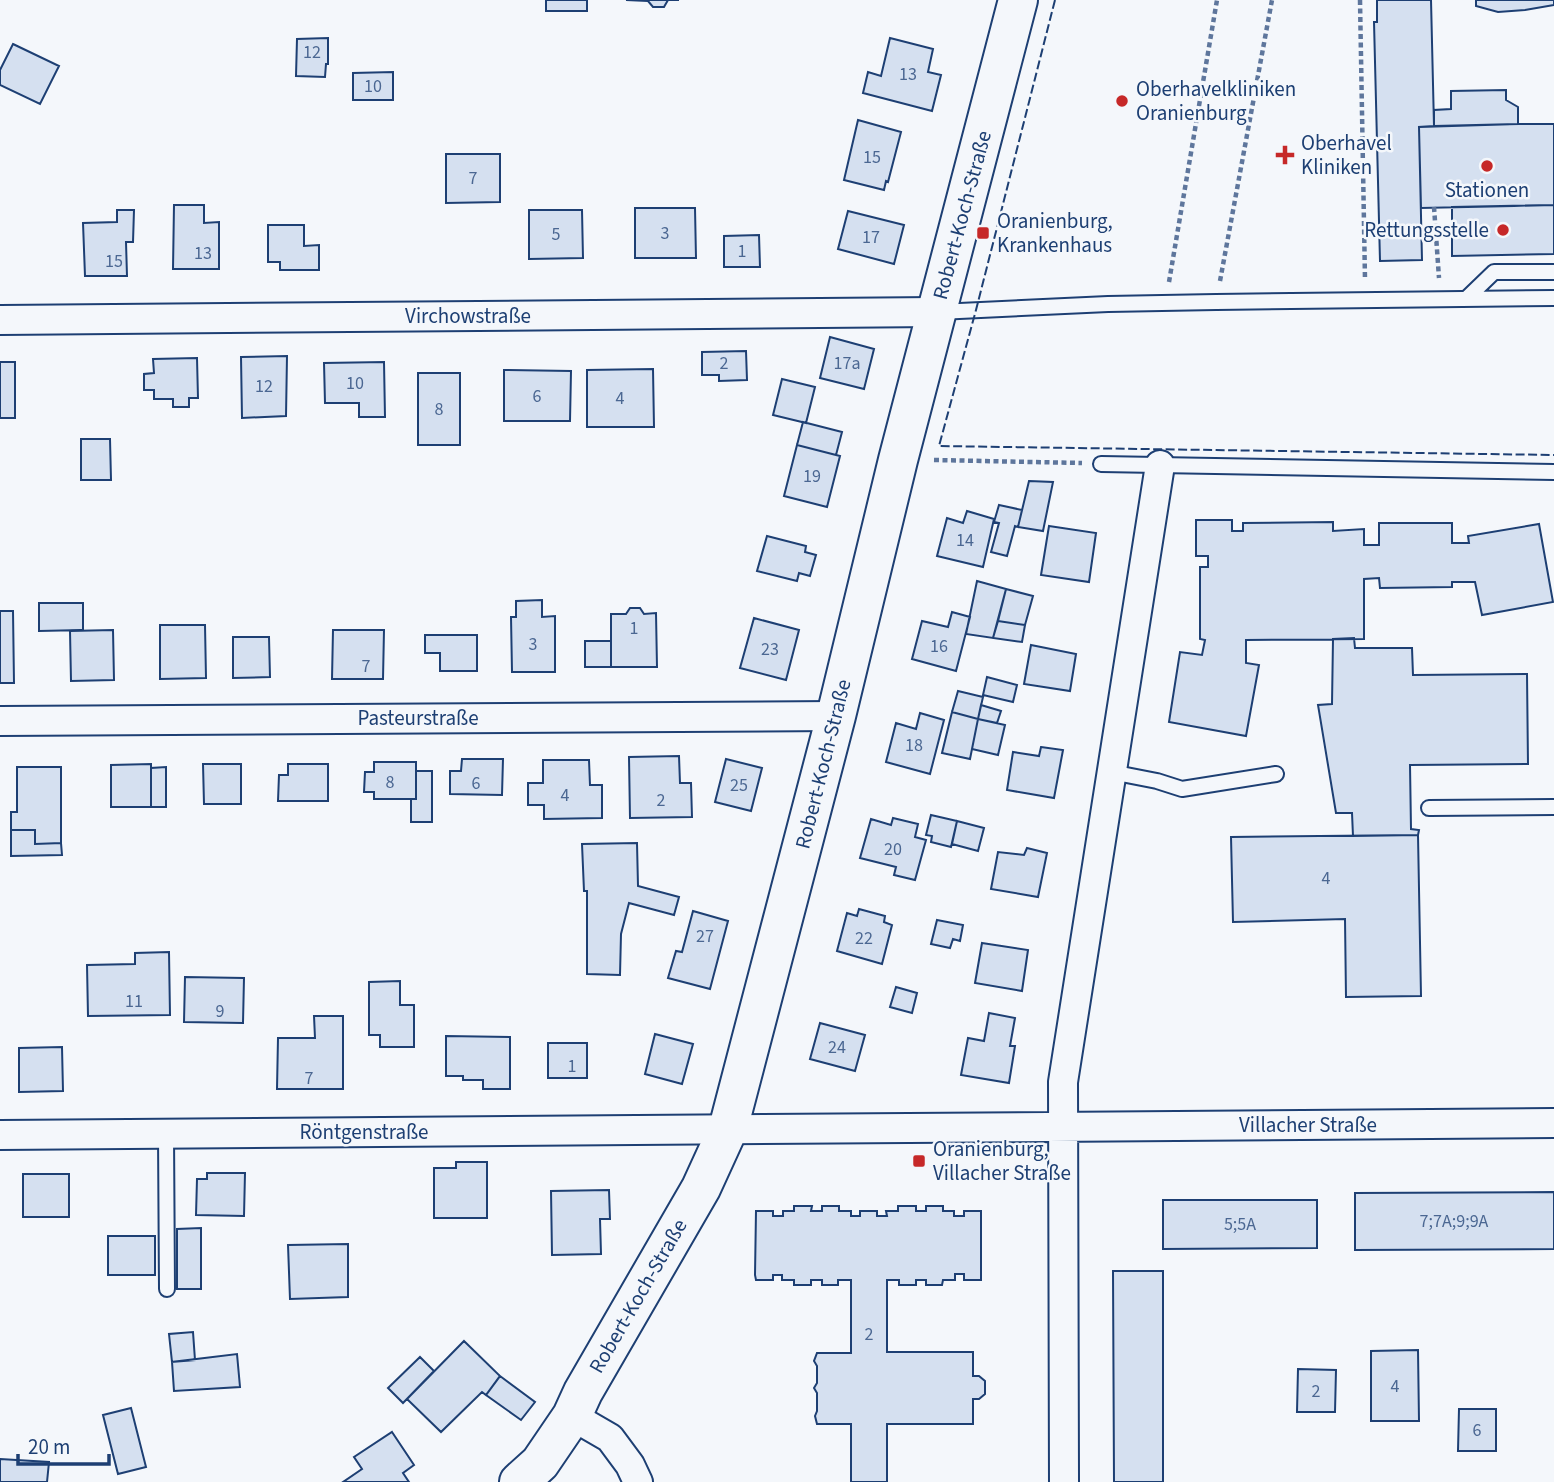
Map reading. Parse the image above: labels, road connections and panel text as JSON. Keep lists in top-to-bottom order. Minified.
{"streets":{"street":["Robert-Koch-Straße","Virchowstraße","Pasteurstraße","Villacher Straße","Röntgenstraße"]},"crossings":[["Robert-Koch-Straße","Virchowstraße"],["Robert-Koch-Straße","Pasteurstraße"],["Robert-Koch-Straße","Villacher Straße"],["Robert-Koch-Straße","Röntgenstraße"],["Villacher Straße","Röntgenstraße"]],"places":{"other":["Oberhavelkliniken Oranienburg","Stationen","Rettungsstelle"],"health":["Oberhavel Kliniken"],"transit":["Oranienburg, Krankenhaus","Oranienburg, Villacher Straße"]},"house_numbers":["12","13","10","15","7","3","5","17","1","13","15","2","17a","10","12","6","4","8","19","14","1","3","16","23","7","18","8","6","25","4","2","20","4","27","22","11","9","24","1","7","7;7A;9;9A","5;5A","2","4","2","6"],"scale_bar":"20 m"}
